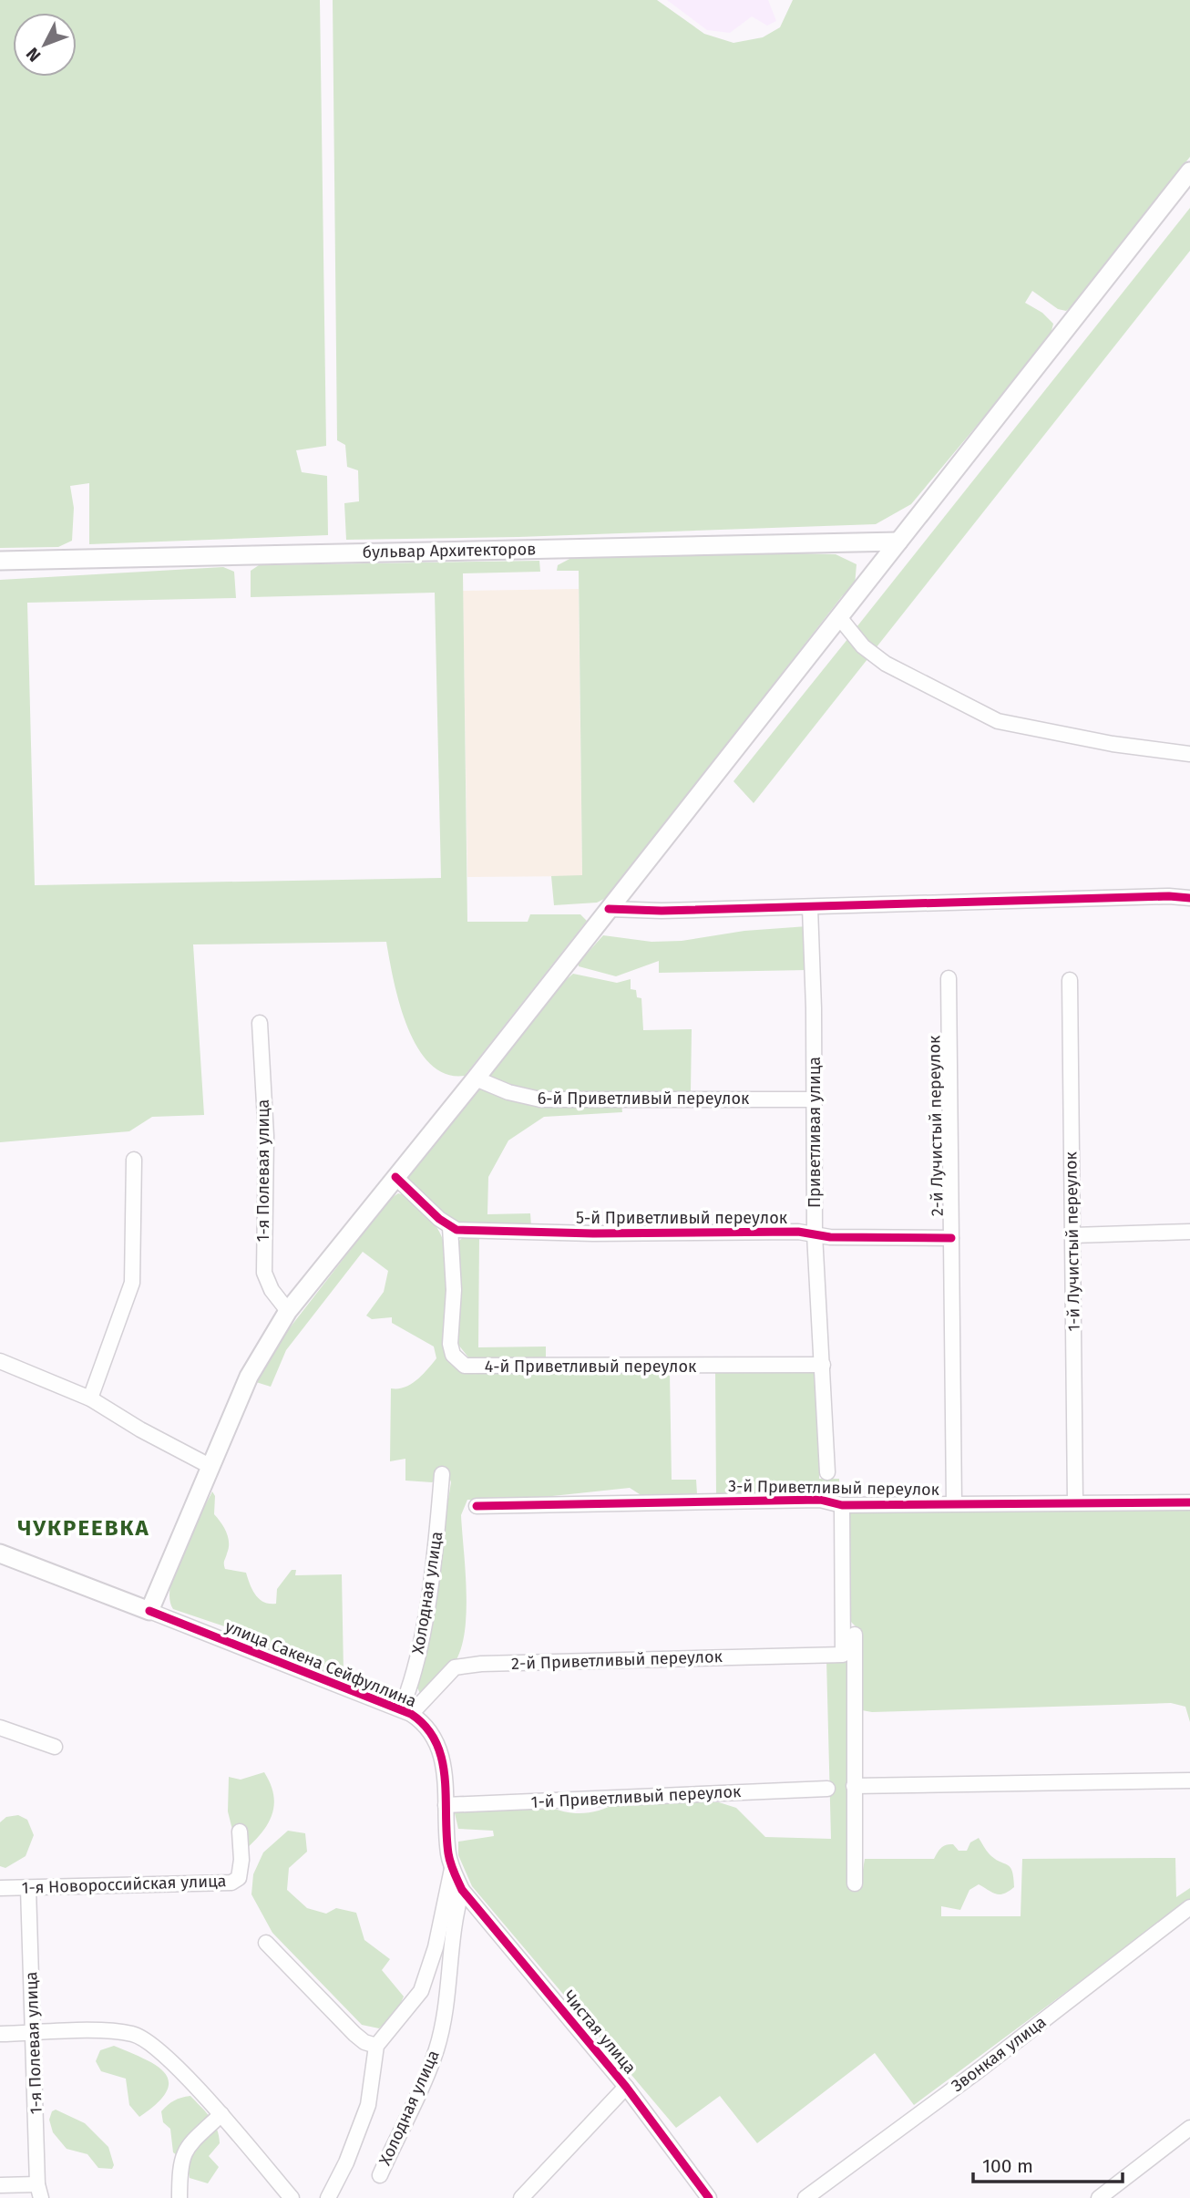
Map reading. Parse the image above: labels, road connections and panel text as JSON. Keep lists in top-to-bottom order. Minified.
{"streets":{"main road":["бульвар Архитекторов","улица Сакена Сейфуллина"],"street":["6-й Приветливый переулок","2-й Лучистый переулок","Приветливая улица","1-я Полевая улица","5-й Приветливый переулок","1-й Лучистый переулок","4-й Приветливый переулок","3-й Приветливый переулок","Холодная улица","2-й Приветливый переулок","1-й Приветливый переулок","1-я Новороссийская улица","Чистая улица","Звонкая улица"]},"crossings":[["6-й Приветливый переулок","Приветливая улица"],["2-й Лучистый переулок","5-й Приветливый переулок"],["2-й Лучистый переулок","3-й Приветливый переулок"],["Приветливая улица","5-й Приветливый переулок"],["Приветливая улица","4-й Приветливый переулок"],["1-я Полевая улица","1-я Новороссийская улица"],["5-й Приветливый переулок","4-й Приветливый переулок"],["1-й Лучистый переулок","3-й Приветливый переулок"],["3-й Приветливый переулок","2-й Приветливый переулок"],["Холодная улица","2-й Приветливый переулок"],["Холодная улица","улица Сакена Сейфуллина"],["Холодная улица","Чистая улица"],["2-й Приветливый переулок","улица Сакена Сейфуллина"],["улица Сакена Сейфуллина","1-й Приветливый переулок"],["улица Сакена Сейфуллина","Чистая улица"]],"districts":["ЧУКРЕЕВКА"],"scale_bar":"100 m","north":"bottom left"}
